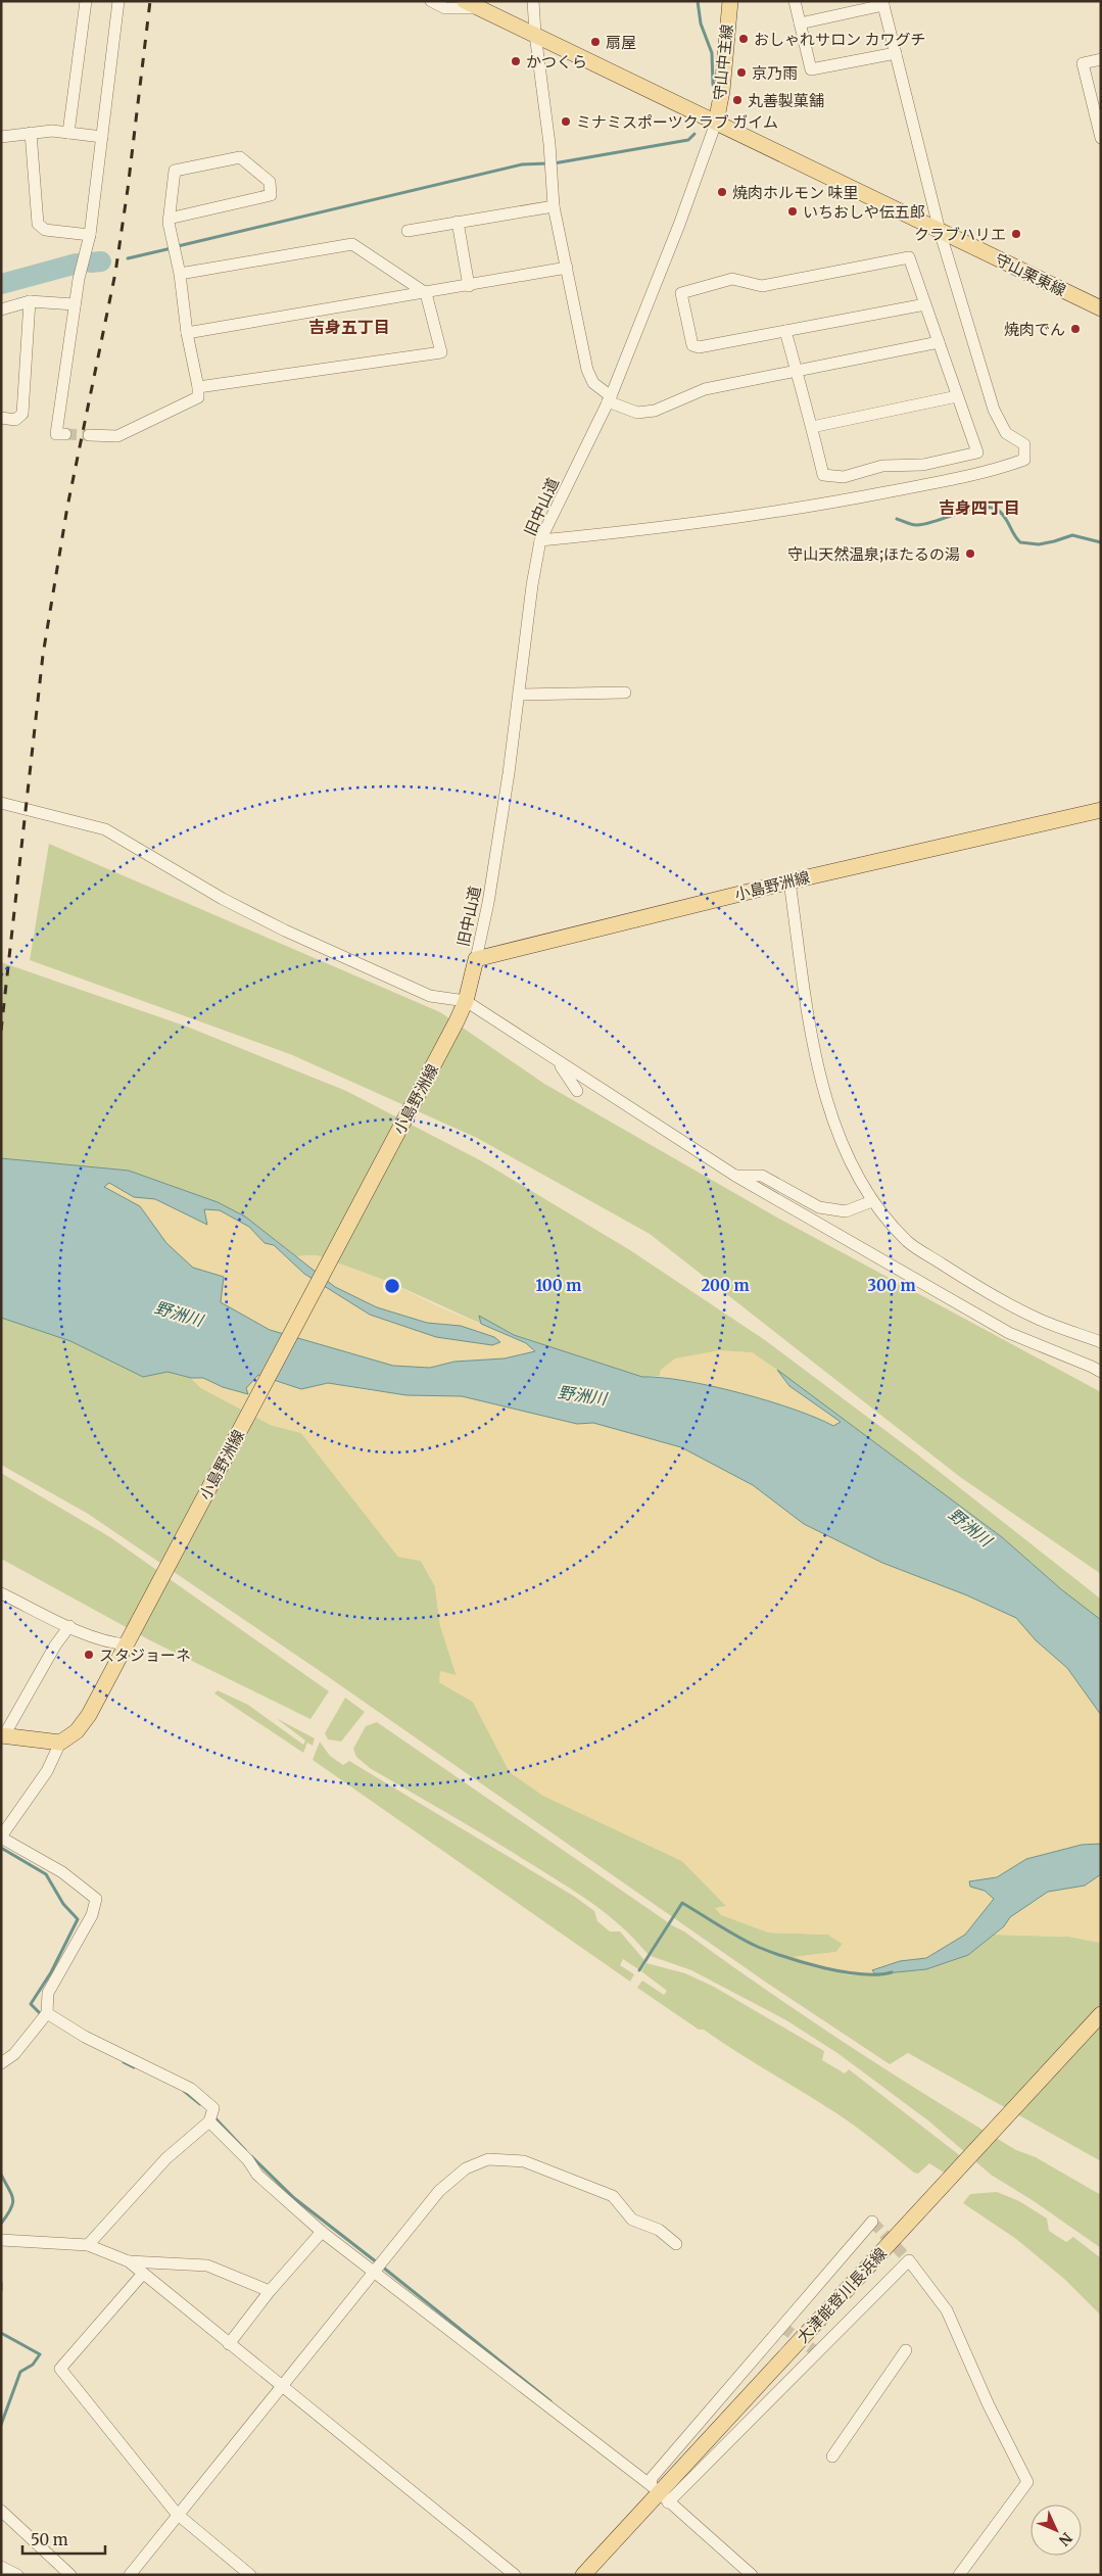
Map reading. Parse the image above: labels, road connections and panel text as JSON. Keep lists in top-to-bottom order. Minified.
{"streets":{"main road":["守山中主線","守山栗東線","小島野洲線","大津能登川長浜線"],"street":["旧中山道"]},"crossings":[["守山中主線","守山栗東線"],["守山中主線","旧中山道"],["守山栗東線","旧中山道"],["旧中山道","小島野洲線"]],"districts":["吉身五丁目","吉身四丁目"],"water":["野洲川"],"places":["おしゃれサロン カワグチ","扇屋","かつくら","京乃雨","丸善製菓舗","ミナミスポーツクラブ ガイム","焼肉ホルモン 味里","いちおしや伝五郎","クラブハリエ","焼肉でん","守山天然温泉;ほたるの湯","スタジョーネ"],"scale_bar":"50 m","north":"bottom right","rings":["100 m","200 m","300 m"]}
